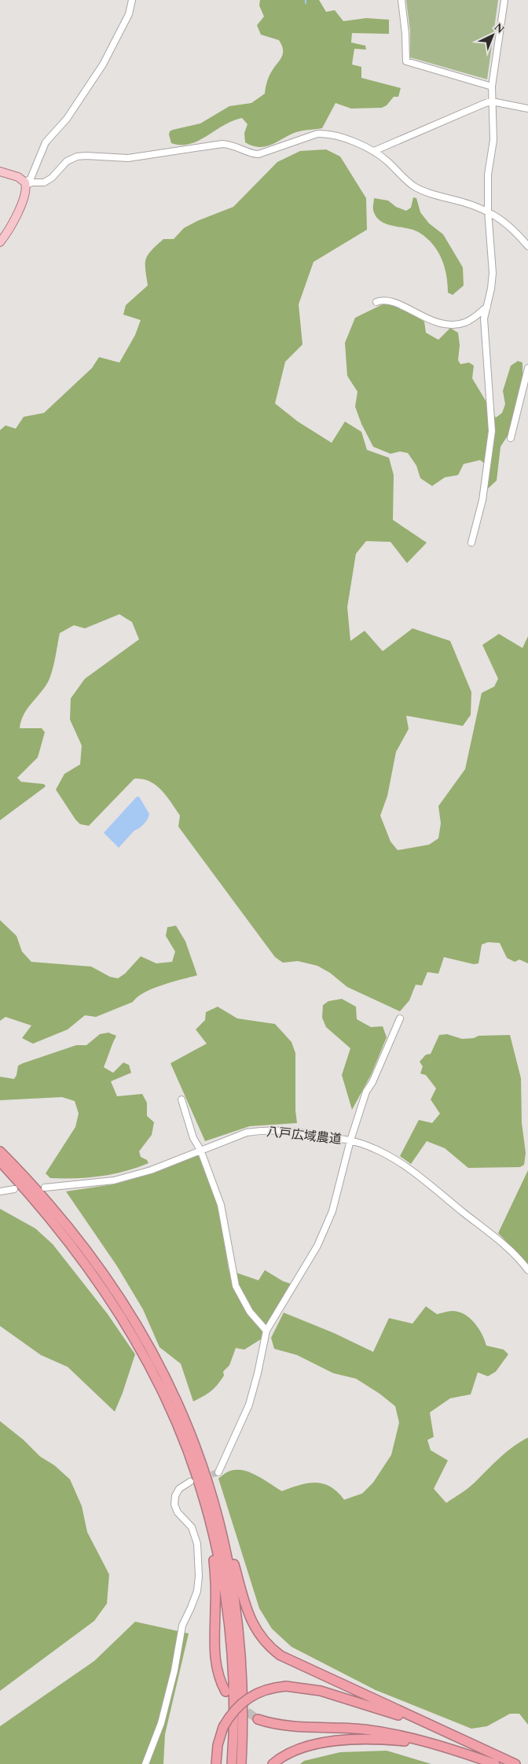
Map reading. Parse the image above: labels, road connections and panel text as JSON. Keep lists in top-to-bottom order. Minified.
{"streets":{"street":["八戸広域農道"]},"north":"top right"}
